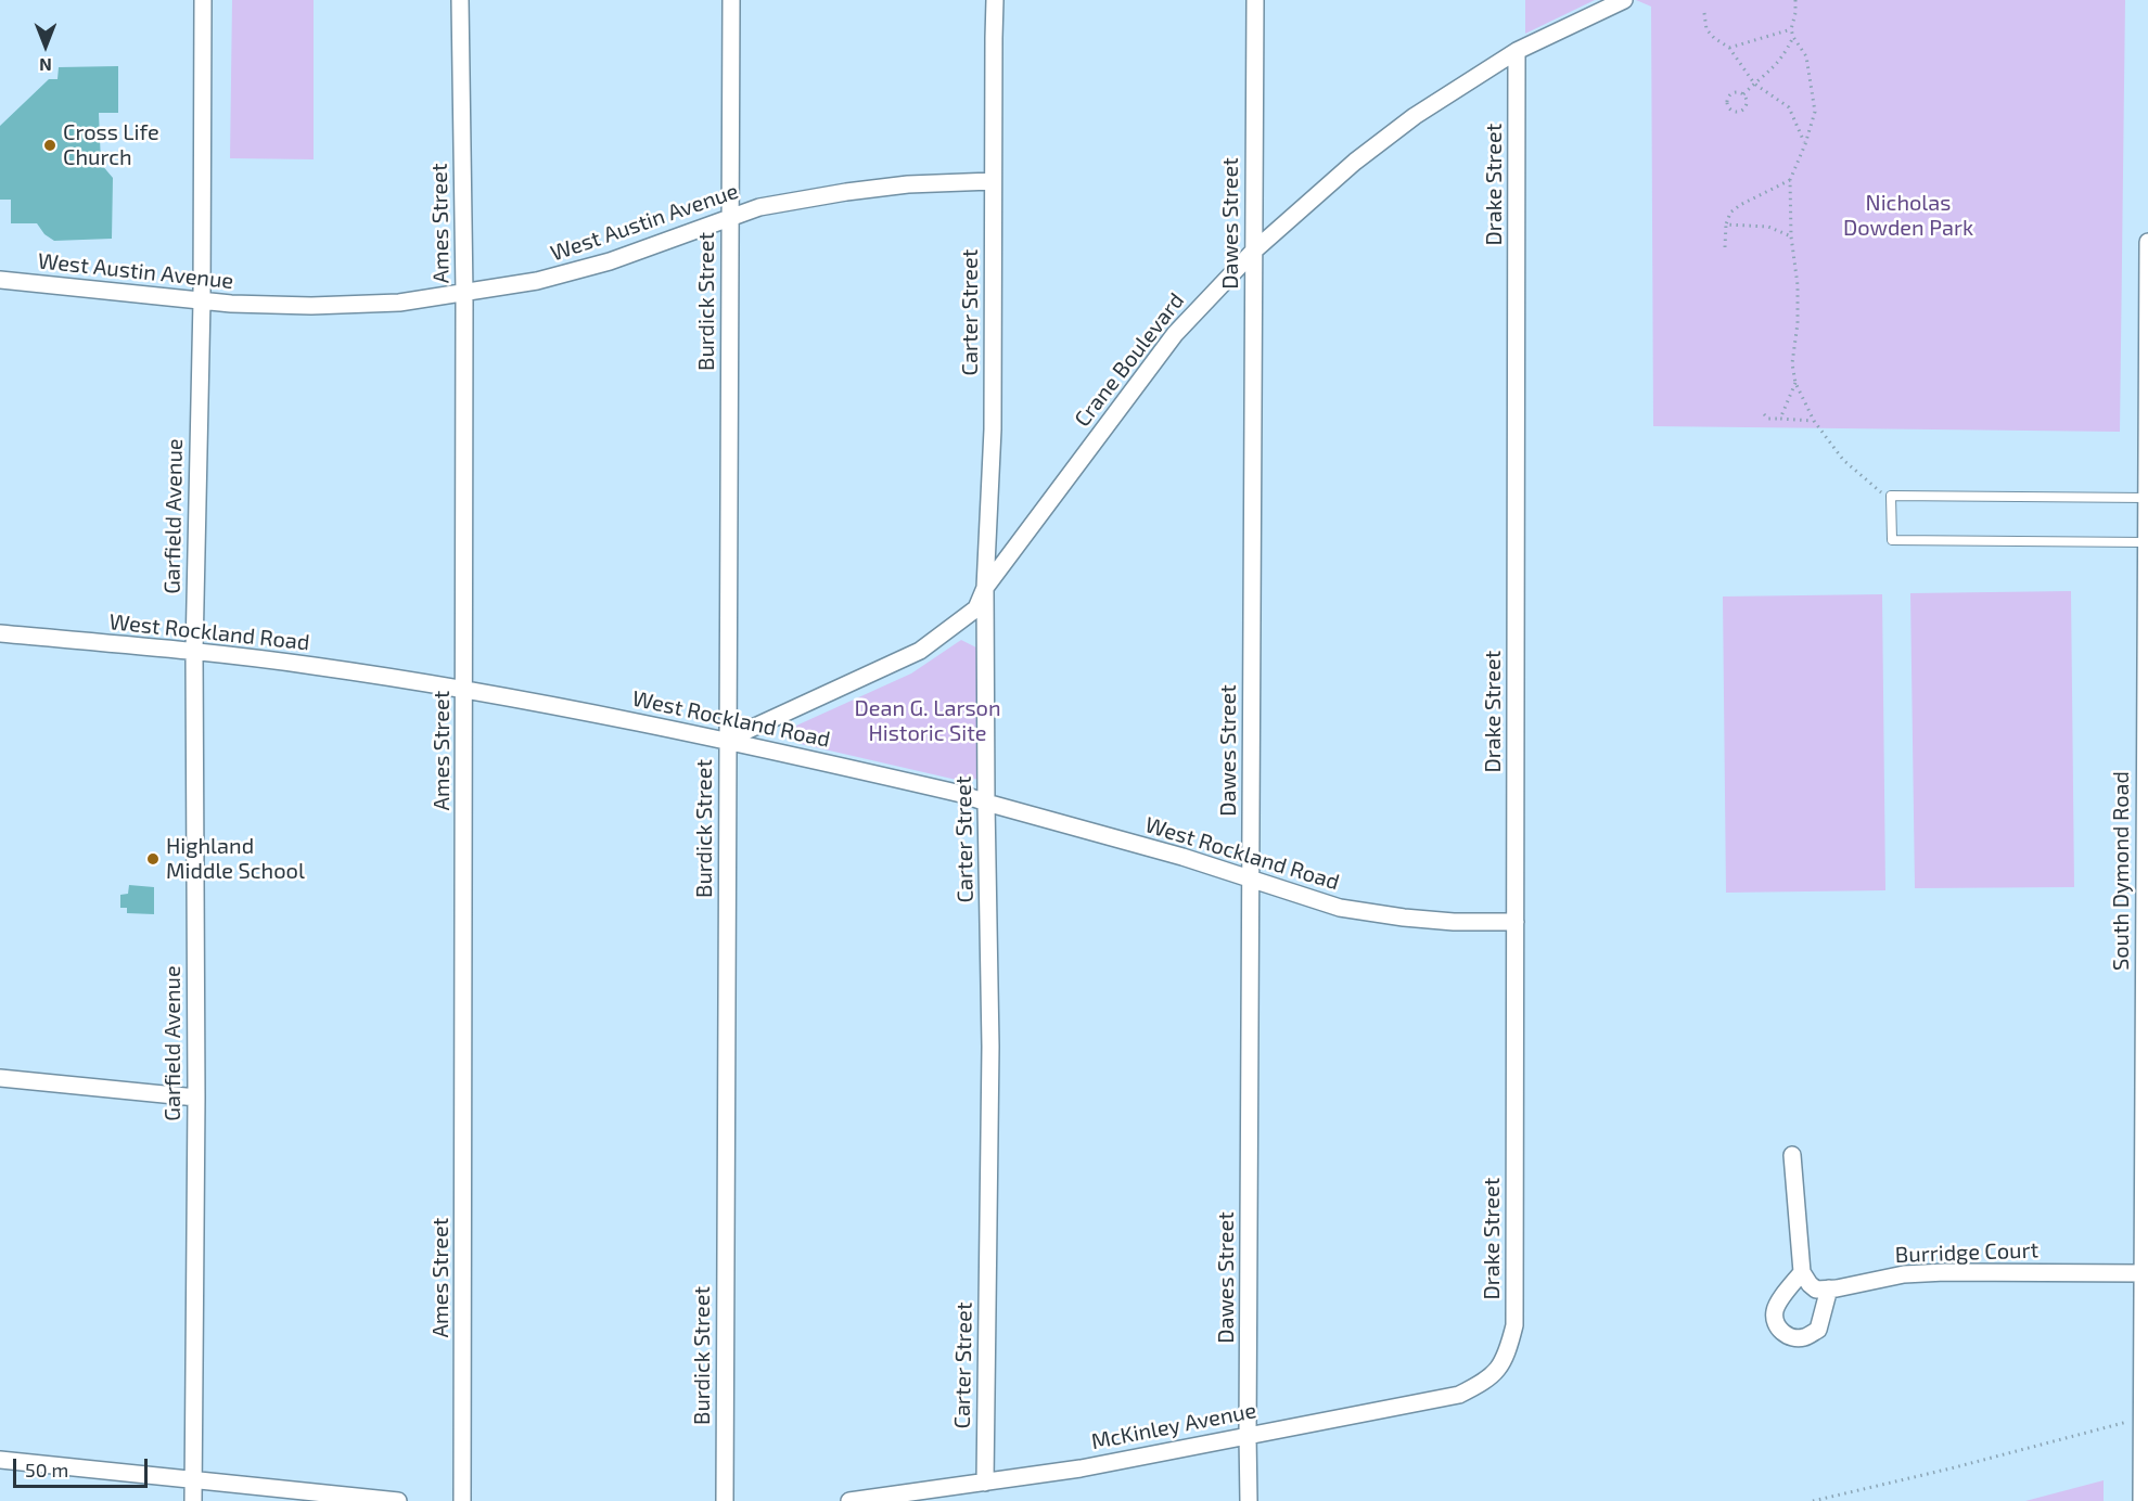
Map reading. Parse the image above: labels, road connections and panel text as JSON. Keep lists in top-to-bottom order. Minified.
{"streets":{"street":["Drake Street","West Austin Avenue","Ames Street","Dawes Street","Burdick Street","Carter Street","Crane Boulevard","Garfield Avenue","West Rockland Road","South Dymond Road","Burridge Court","McKinley Avenue"]},"crossings":[["Drake Street","Crane Boulevard"],["Drake Street","West Rockland Road"],["Drake Street","McKinley Avenue"],["West Austin Avenue","Ames Street"],["West Austin Avenue","Burdick Street"],["West Austin Avenue","Carter Street"],["West Austin Avenue","Garfield Avenue"],["Ames Street","West Rockland Road"],["Dawes Street","Crane Boulevard"],["Dawes Street","West Rockland Road"],["Dawes Street","McKinley Avenue"],["Burdick Street","Crane Boulevard"],["Burdick Street","West Rockland Road"],["Carter Street","Crane Boulevard"],["Carter Street","West Rockland Road"],["Carter Street","McKinley Avenue"],["Crane Boulevard","West Rockland Road"],["Garfield Avenue","West Rockland Road"],["South Dymond Road","Burridge Court"]],"parks":["Nicholas Dowden Park","Dean G. Larson Historic Site"],"places":["Cross Life Church","Highland Middle School"],"scale_bar":"50 m","north":"bottom"}
